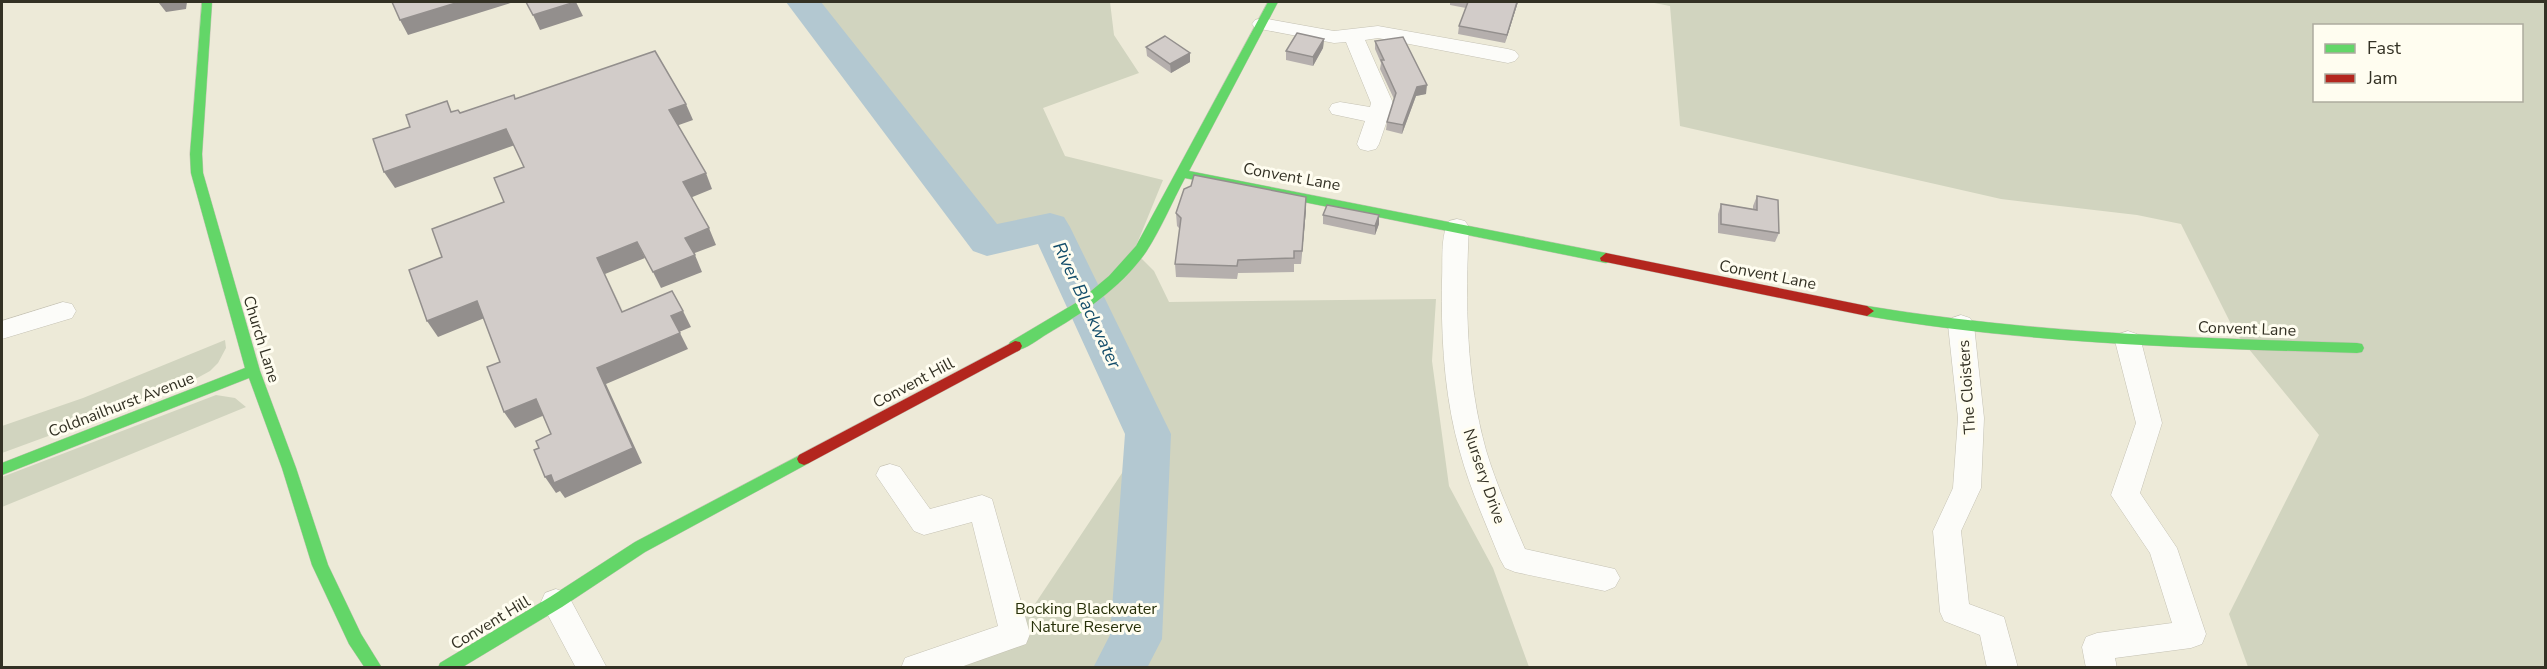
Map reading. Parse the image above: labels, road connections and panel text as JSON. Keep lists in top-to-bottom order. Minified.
{"streets":{"main road":["Convent Lane","Church Lane","Convent Hill","Coldnailhurst Avenue"],"street":["The Cloisters","Nursery Drive"]},"crossings":[["Convent Lane","Convent Hill"],["Convent Lane","The Cloisters"],["Convent Lane","Nursery Drive"],["Church Lane","Coldnailhurst Avenue"]],"water":["River Blackwater"],"parks":["Bocking Blackwater Nature Reserve"],"legend":["Fast","Jam"]}
